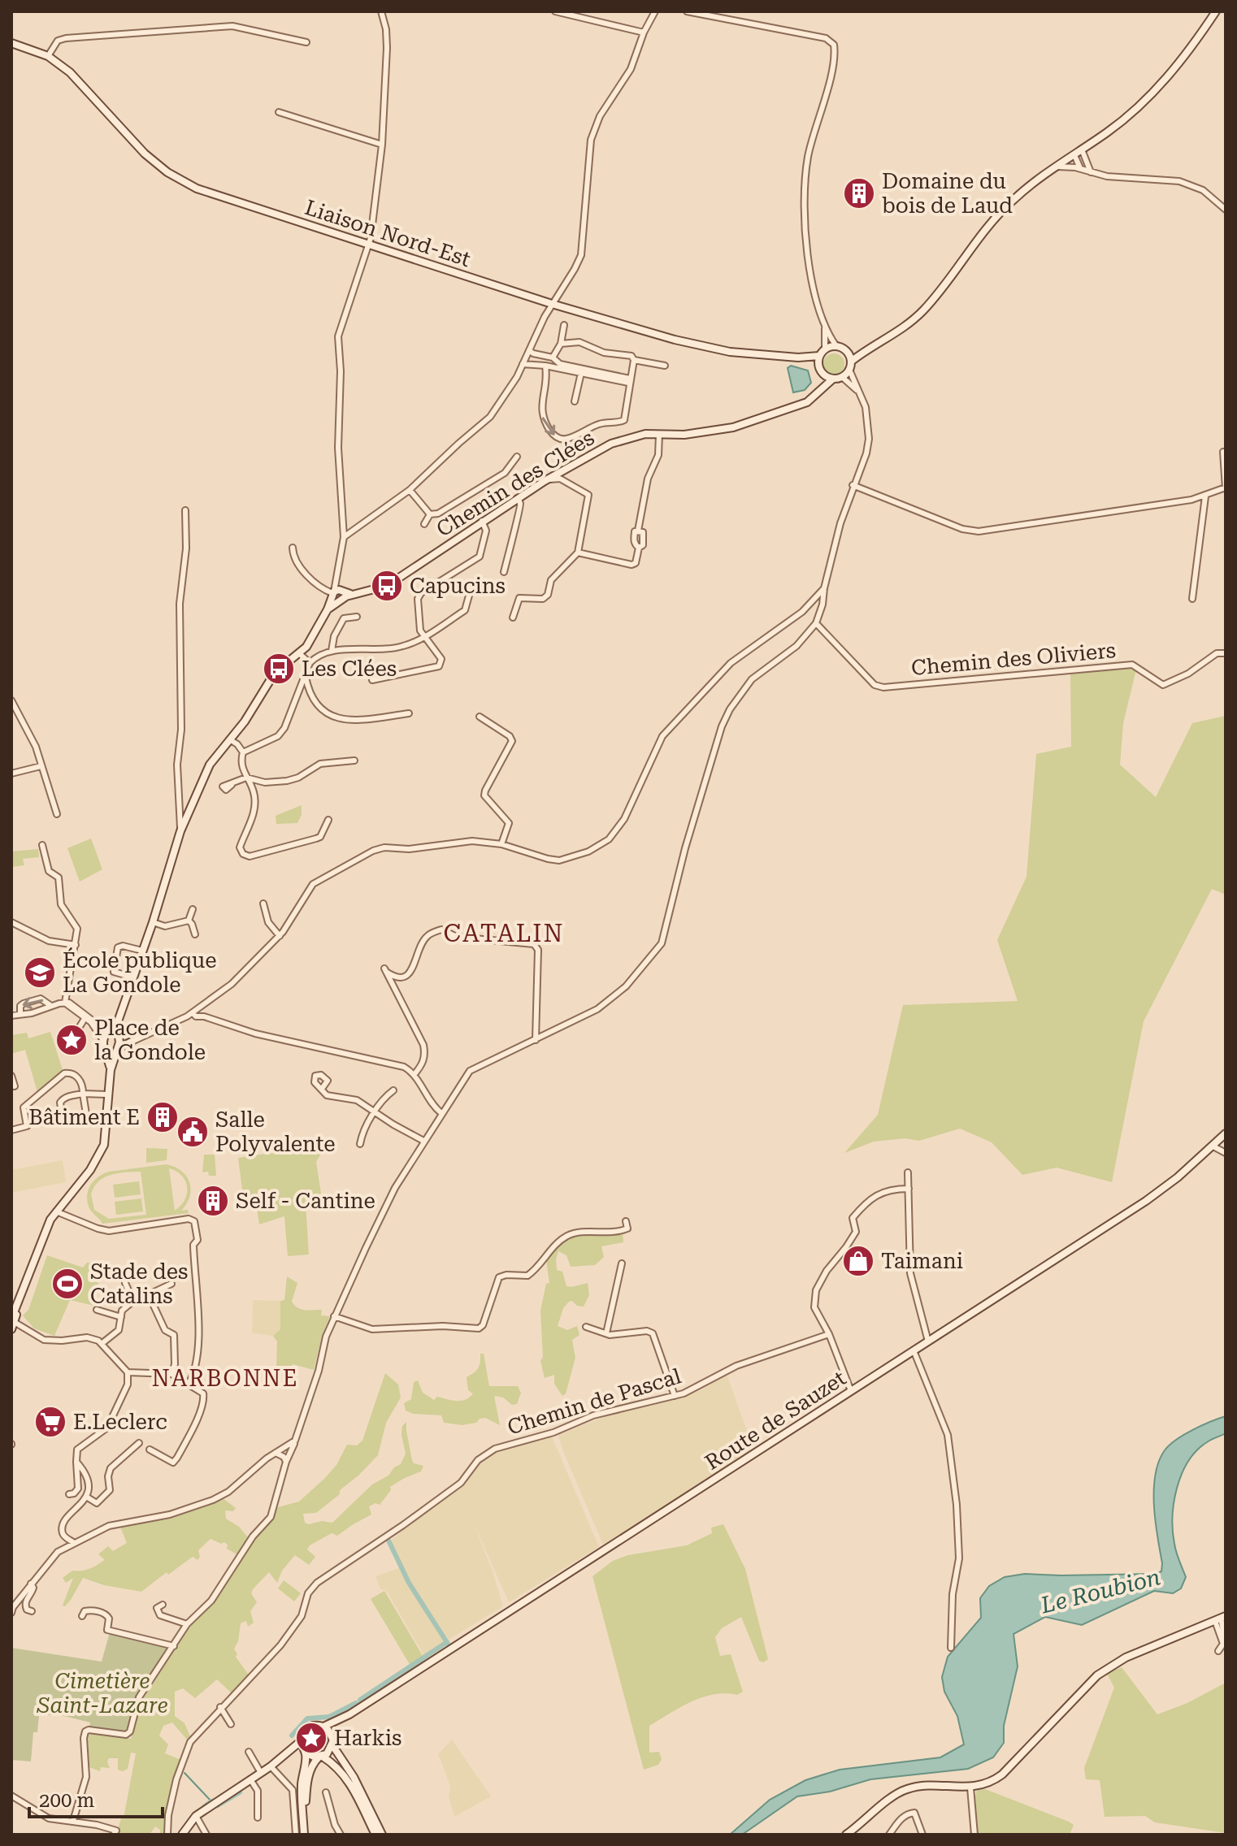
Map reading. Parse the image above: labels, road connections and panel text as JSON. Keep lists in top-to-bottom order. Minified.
{"streets":{"main road":["Liaison Nord-Est","Chemin des Clées","Route de Sauzet"],"street":["Chemin des Oliviers","Chemin de Pascal"]},"crossings":[["Liaison Nord-Est","Chemin des Clées"]],"districts":["CATALIN","NARBONNE"],"water":["Le Roubion"],"parks":["Cimetière Saint-Lazare"],"places":{"building":["Domaine du bois de Laud","Bâtiment E","Self - Cantine"],"bus stop":["Capucins","Les Clées"],"school or university":["École publique La Gondole"],"place":["Place de la Gondole","Harkis"],"public building":["Salle Polyvalente"],"shop":["Taimani"],"sports":["Stade des Catalins"],"supermarket":["E.Leclerc"]},"scale_bar":"200 m"}
